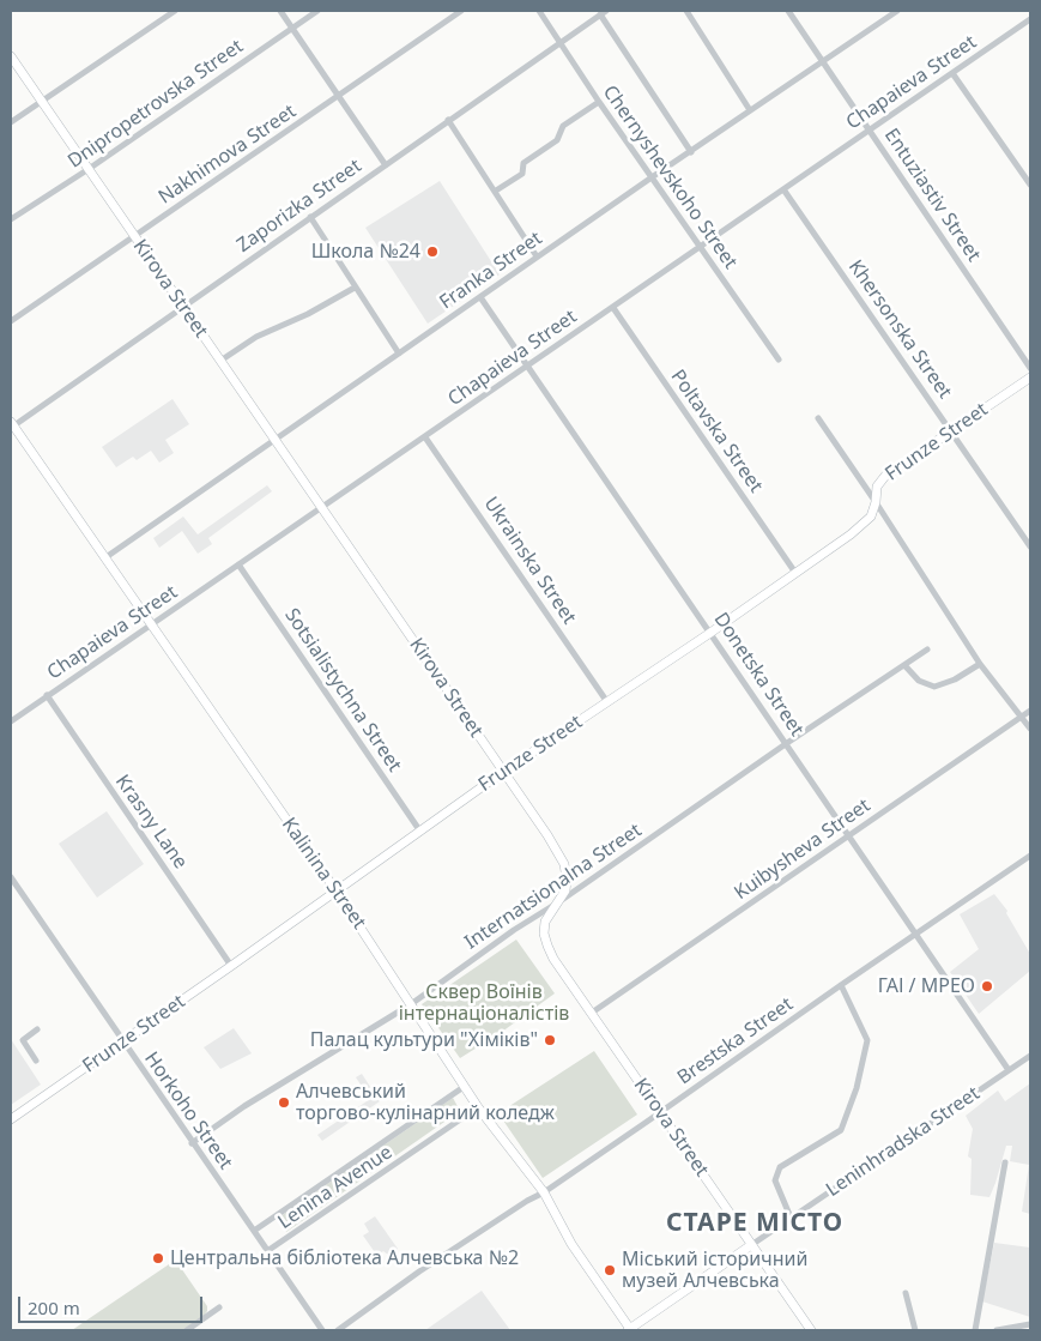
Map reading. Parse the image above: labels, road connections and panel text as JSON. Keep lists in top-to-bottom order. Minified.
{"streets":{"street":["Chapaieva Street","Dnipropetrovska Street","Nakhimova Street","Chernyshevskoho Street","Entuziastiv Street","Zaporizka Street","Franka Street","Kirova Street","Khersonska Street","Poltavska Street","Frunze Street","Ukrainska Street","Donetska Street","Sotsialistychna Street","Krasny Lane","Kuibysheva Street","Kalinina Street","Internatsionalna Street","Brestska Street","Horkoho Street","Leninhradska Street","Lenina Avenue"]},"crossings":[["Chapaieva Street","Chernyshevskoho Street"],["Chapaieva Street","Entuziastiv Street"],["Chapaieva Street","Kirova Street"],["Chapaieva Street","Khersonska Street"],["Chapaieva Street","Poltavska Street"],["Chapaieva Street","Ukrainska Street"],["Chapaieva Street","Donetska Street"],["Chapaieva Street","Sotsialistychna Street"],["Chapaieva Street","Krasny Lane"],["Chapaieva Street","Kalinina Street"],["Dnipropetrovska Street","Kirova Street"],["Nakhimova Street","Kirova Street"],["Chernyshevskoho Street","Zaporizka Street"],["Chernyshevskoho Street","Franka Street"],["Entuziastiv Street","Franka Street"],["Zaporizka Street","Kirova Street"],["Zaporizka Street","Kalinina Street"],["Franka Street","Kirova Street"],["Franka Street","Donetska Street"],["Franka Street","Kalinina Street"],["Kirova Street","Frunze Street"],["Kirova Street","Kuibysheva Street"],["Kirova Street","Internatsionalna Street"],["Kirova Street","Brestska Street"],["Kirova Street","Leninhradska Street"],["Khersonska Street","Frunze Street"],["Poltavska Street","Frunze Street"],["Frunze Street","Ukrainska Street"],["Frunze Street","Donetska Street"],["Frunze Street","Sotsialistychna Street"],["Frunze Street","Krasny Lane"],["Frunze Street","Kalinina Street"],["Frunze Street","Horkoho Street"],["Donetska Street","Kuibysheva Street"],["Donetska Street","Internatsionalna Street"],["Donetska Street","Brestska Street"],["Donetska Street","Leninhradska Street"],["Kalinina Street","Internatsionalna Street"],["Kalinina Street","Brestska Street"],["Kalinina Street","Leninhradska Street"],["Kalinina Street","Lenina Avenue"],["Internatsionalna Street","Horkoho Street"],["Horkoho Street","Lenina Avenue"]],"districts":["СТАРЕ МІСТО"],"parks":["Сквер Воїнів інтернаціоналістів"],"places":["Школа №24","ГАІ / МРЕО","Палац культури \"Хіміків\"","Алчевський торгово-кулінарний коледж","Центральна бібліотека Алчевська №2","Міський історичний музей Алчевська"],"scale_bar":"200 m"}
